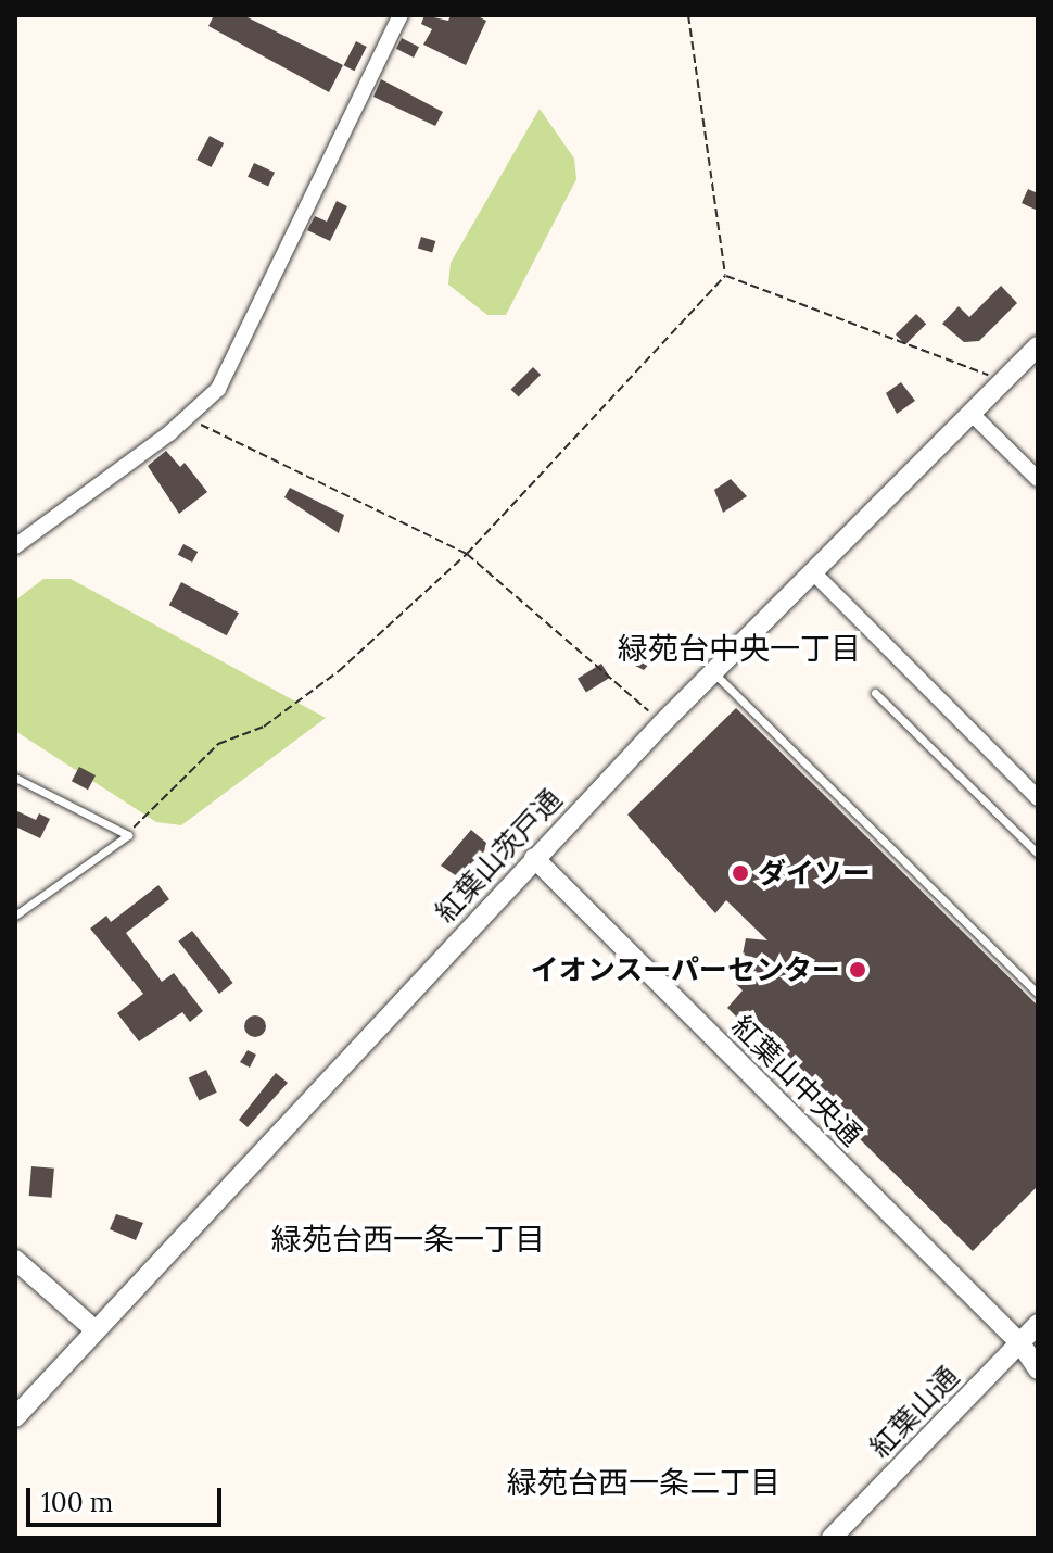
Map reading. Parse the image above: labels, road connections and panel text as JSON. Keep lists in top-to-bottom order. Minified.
{"streets":{"street":["紅葉山茨戸通","紅葉山中央通","紅葉山通"]},"crossings":[["紅葉山茨戸通","紅葉山中央通"],["紅葉山中央通","紅葉山通"]],"districts":["緑苑台中央一丁目","緑苑台西一条一丁目","緑苑台西一条二丁目"],"places":["ダイソー","イオンスーパーセンター"],"scale_bar":"100 m"}
